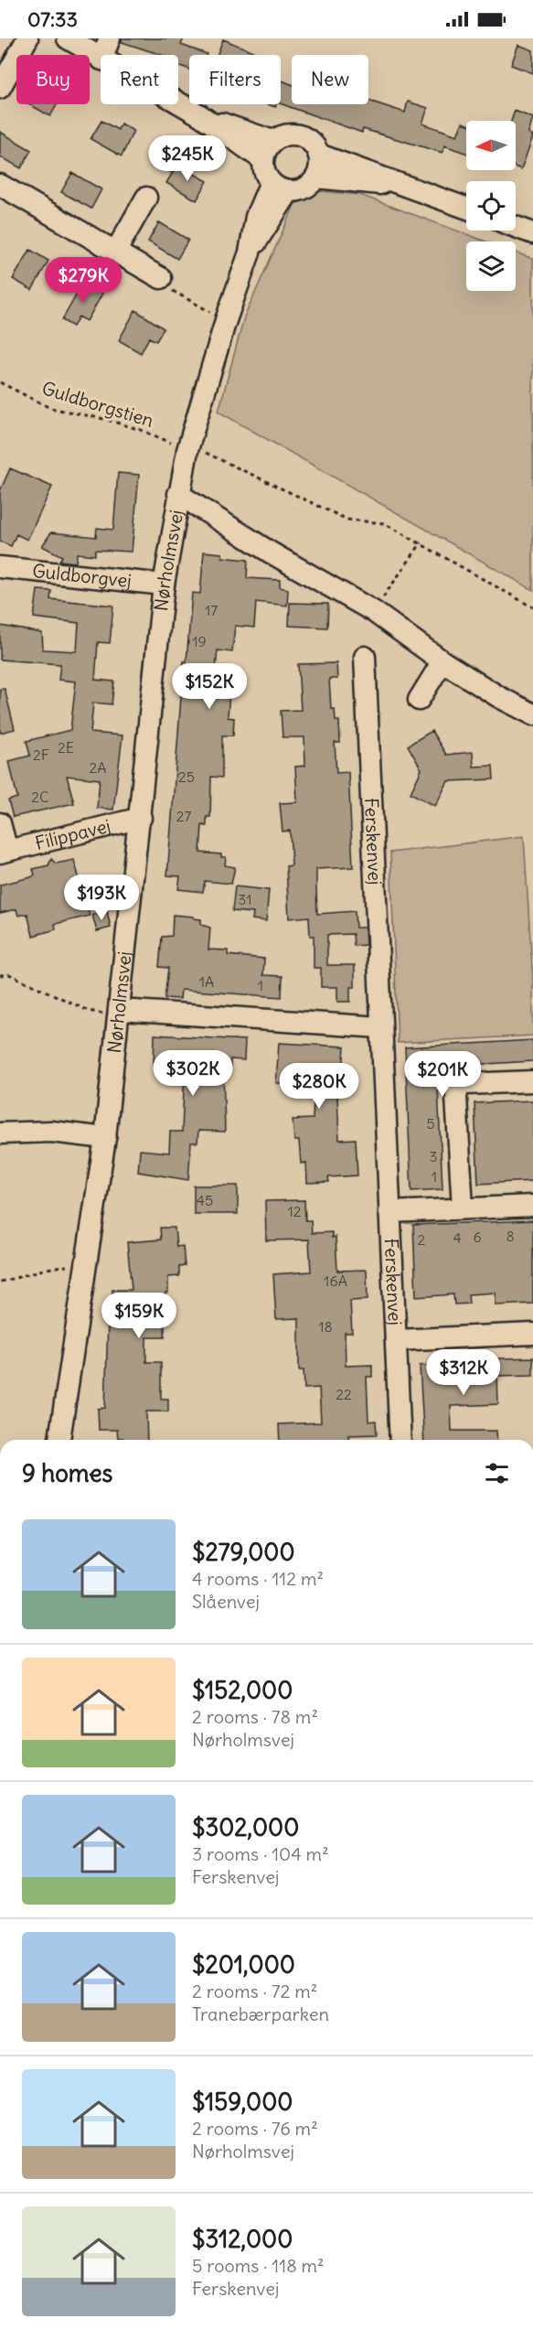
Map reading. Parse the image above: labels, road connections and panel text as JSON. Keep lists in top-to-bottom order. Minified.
{"streets":{"street":["Nørholmsvej","Guldborgvej","Filippavej","Ferskenvej"],"path":["Guldborgstien"]},"crossings":[["Guldborgstien","Nørholmsvej"],["Nørholmsvej","Guldborgvej"],["Nørholmsvej","Filippavej"]],"house_numbers":["17","19","2E","2F","2A","25","2C","27","31","1A","1","5","3","1","45","12","8","6","4","2","16A","18","22"],"north":"left","page":{"status":"07:33","chip":["Buy","Rent","Filters","New"],"price":["$245K","$279K","$152K","$193K","$302K","$201K","$280K","$159K","$312K"],"heading":"9 homes","list":[{"name":"$279,000","note":"4 rooms · 112 m² · Slåenvej"},{"name":"$152,000","note":"2 rooms · 78 m² · Nørholmsvej"},{"name":"$302,000","note":"3 rooms · 104 m² · Ferskenvej"},{"name":"$201,000","note":"2 rooms · 72 m² · Tranebærparken"},{"name":"$159,000","note":"2 rooms · 76 m² · Nørholmsvej"},{"name":"$312,000","note":"5 rooms · 118 m² · Ferskenvej"}]}}
